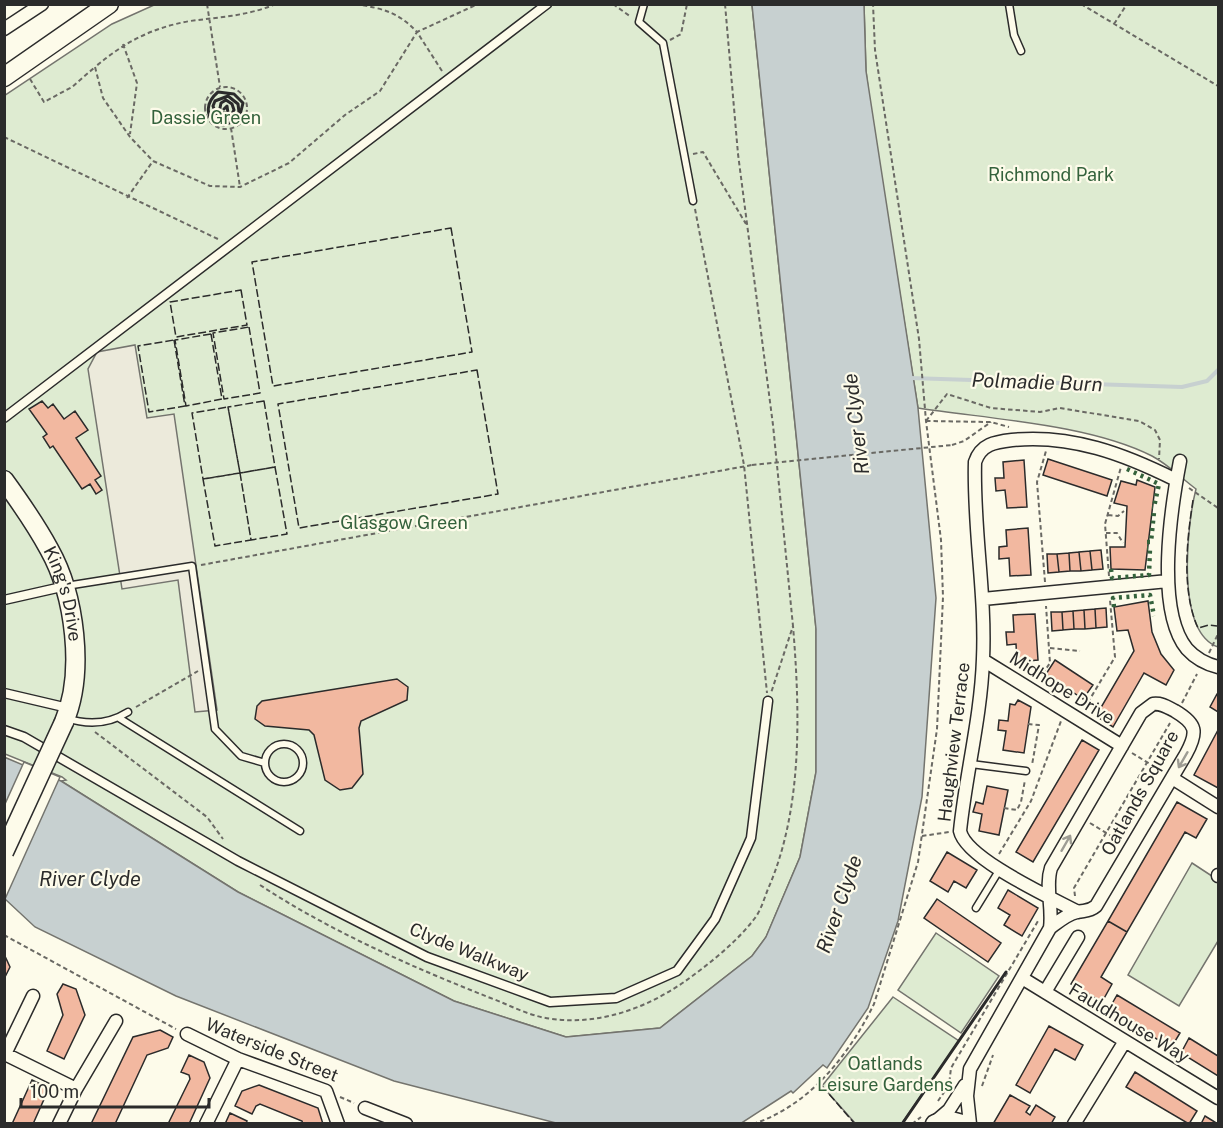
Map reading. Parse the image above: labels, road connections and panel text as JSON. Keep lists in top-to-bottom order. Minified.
{"streets":{"main road":["King's Drive"],"street":["Midhope Drive","Haughview Terrace","Oatlands Square","Clyde Walkway","Fauldhouse Way","Waterside Street"]},"crossings":[["Midhope Drive","Haughview Terrace"],["Midhope Drive","Oatlands Square"],["Haughview Terrace","Oatlands Square"]],"water":["Polmadie Burn","River Clyde"],"parks":["Dassie Green","Richmond Park","Glasgow Green","Oatlands Leisure Gardens"],"scale_bar":"100 m"}
